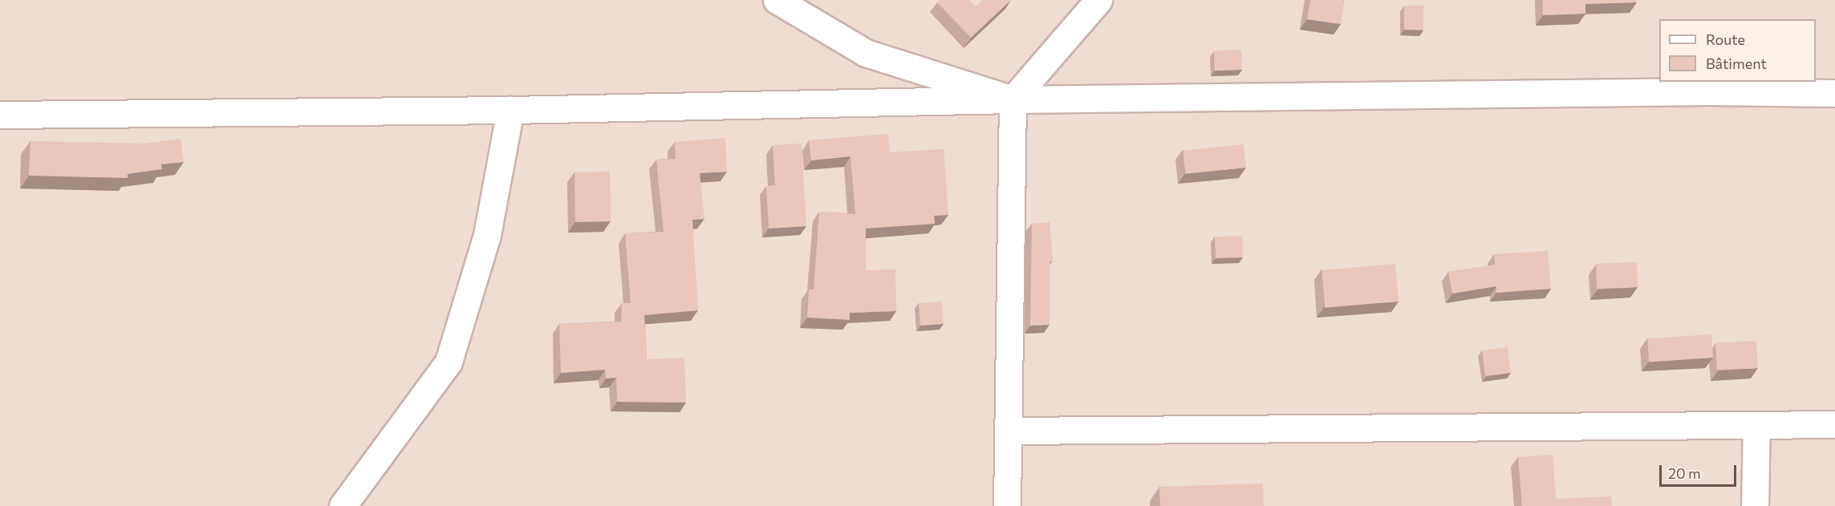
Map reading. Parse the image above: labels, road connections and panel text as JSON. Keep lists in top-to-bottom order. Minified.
{"legend":["Route","Bâtiment"],"scale_bar":"20 m"}
